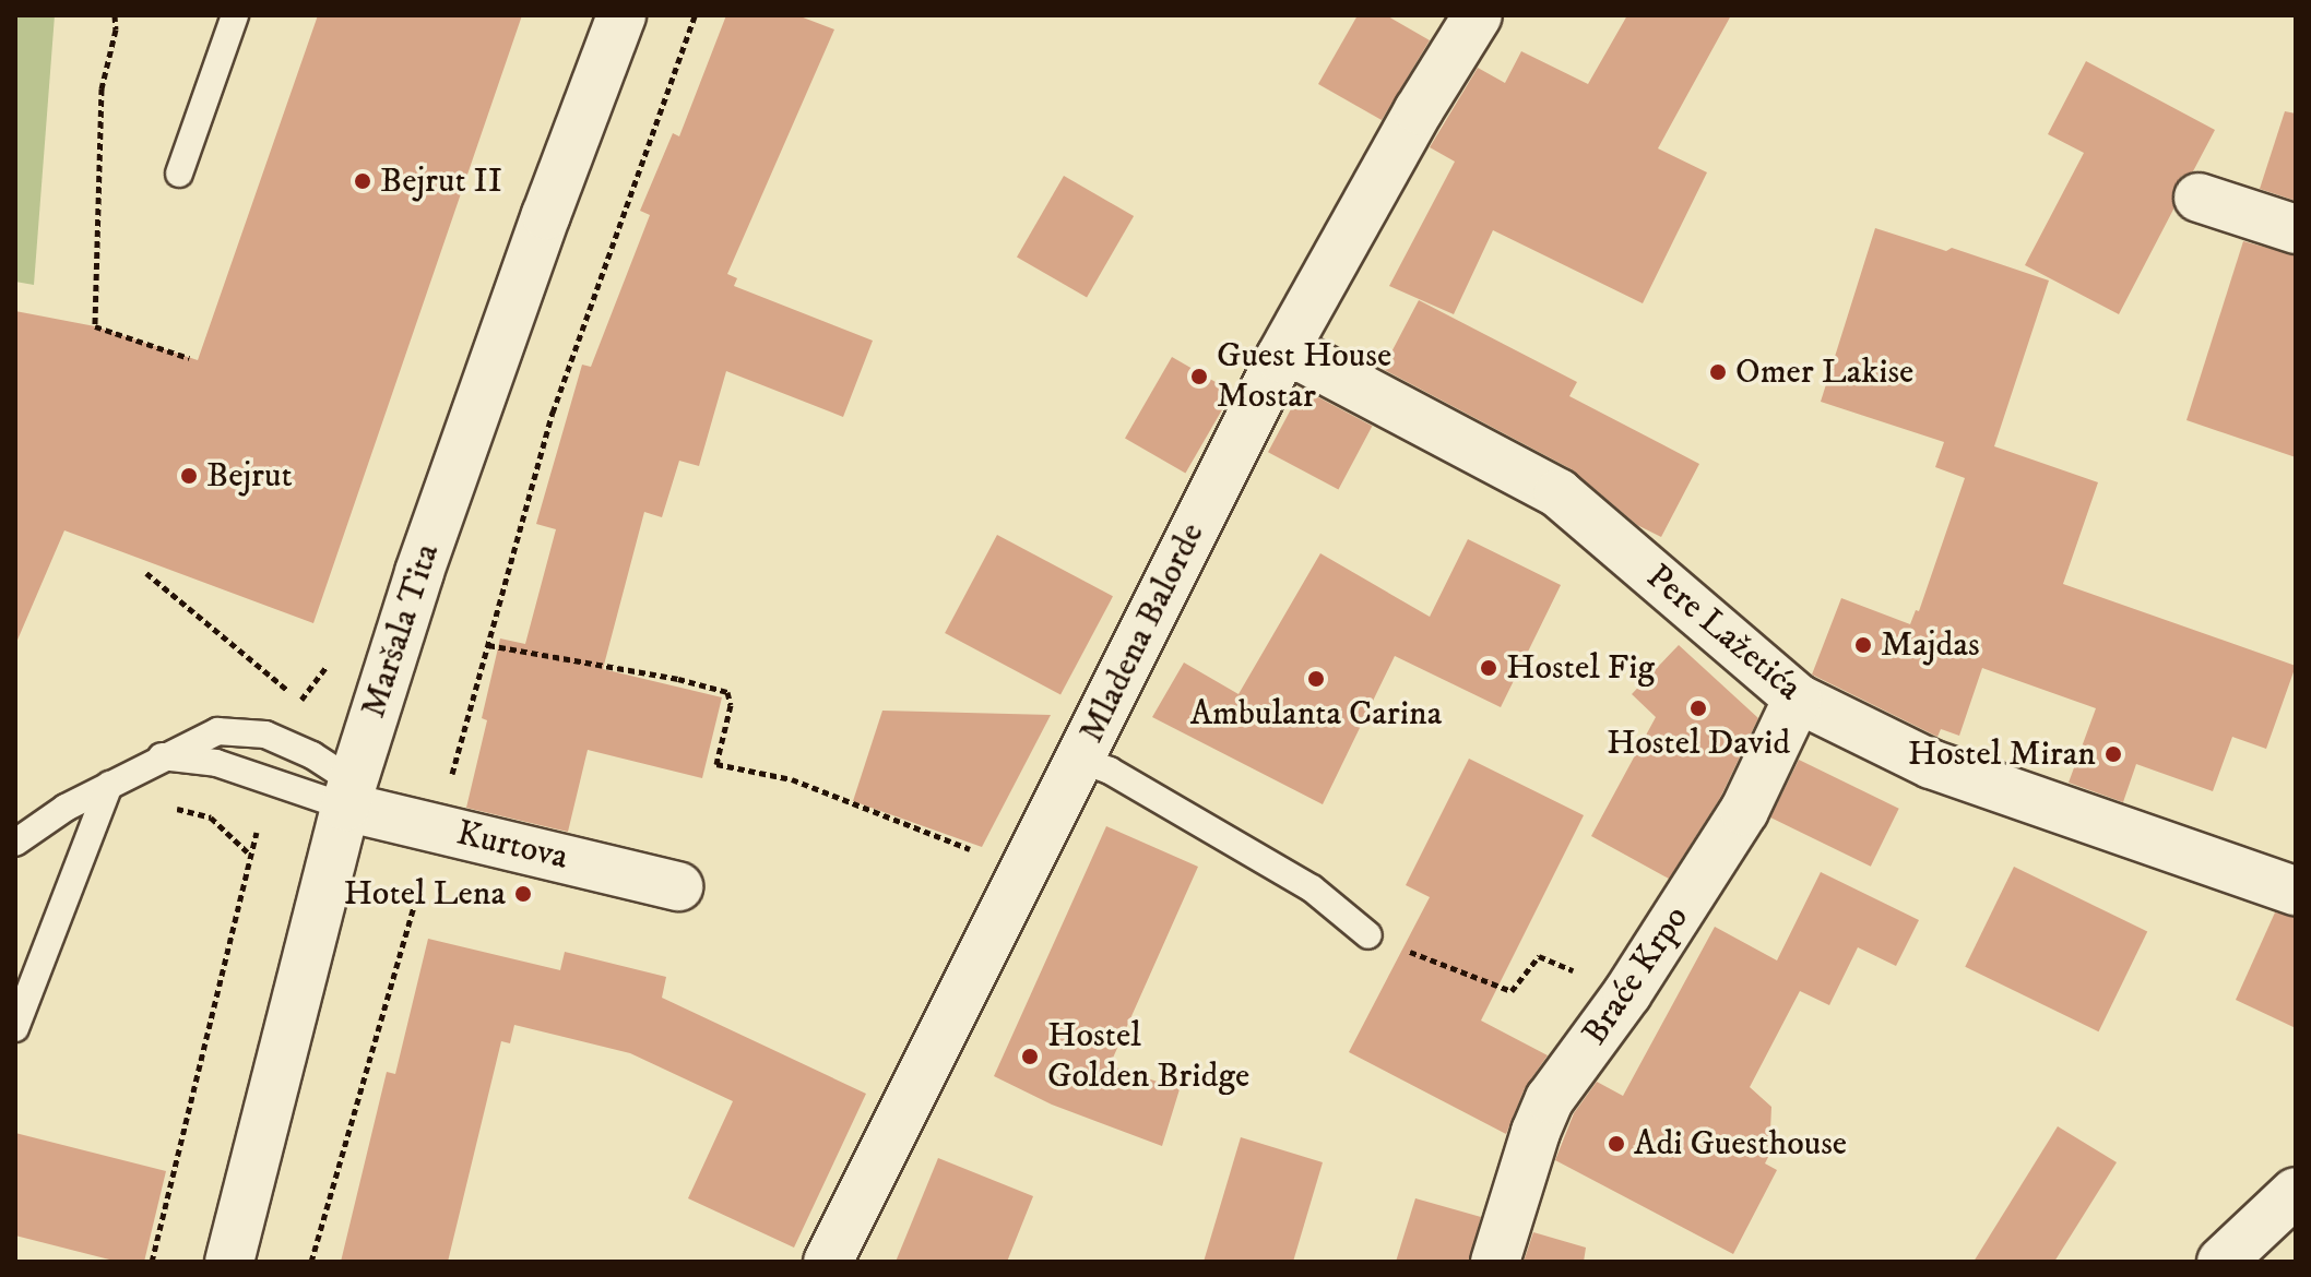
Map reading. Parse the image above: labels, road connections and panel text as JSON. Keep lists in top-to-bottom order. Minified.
{"streets":{"street":["Maršala Tita","Mladena Balorde","Pere Lažetića","Kurtova","Braće Krpo"]},"crossings":[["Maršala Tita","Kurtova"],["Mladena Balorde","Pere Lažetića"],["Pere Lažetića","Braće Krpo"]],"places":["Bejrut II","Omer Lakise","Guest House Mostar","Bejrut","Majdas","Hostel Fig","Ambulanta Carina","Hostel David","Hostel Miran","Hotel Lena","Hostel Golden Bridge","Adi Guesthouse"]}
